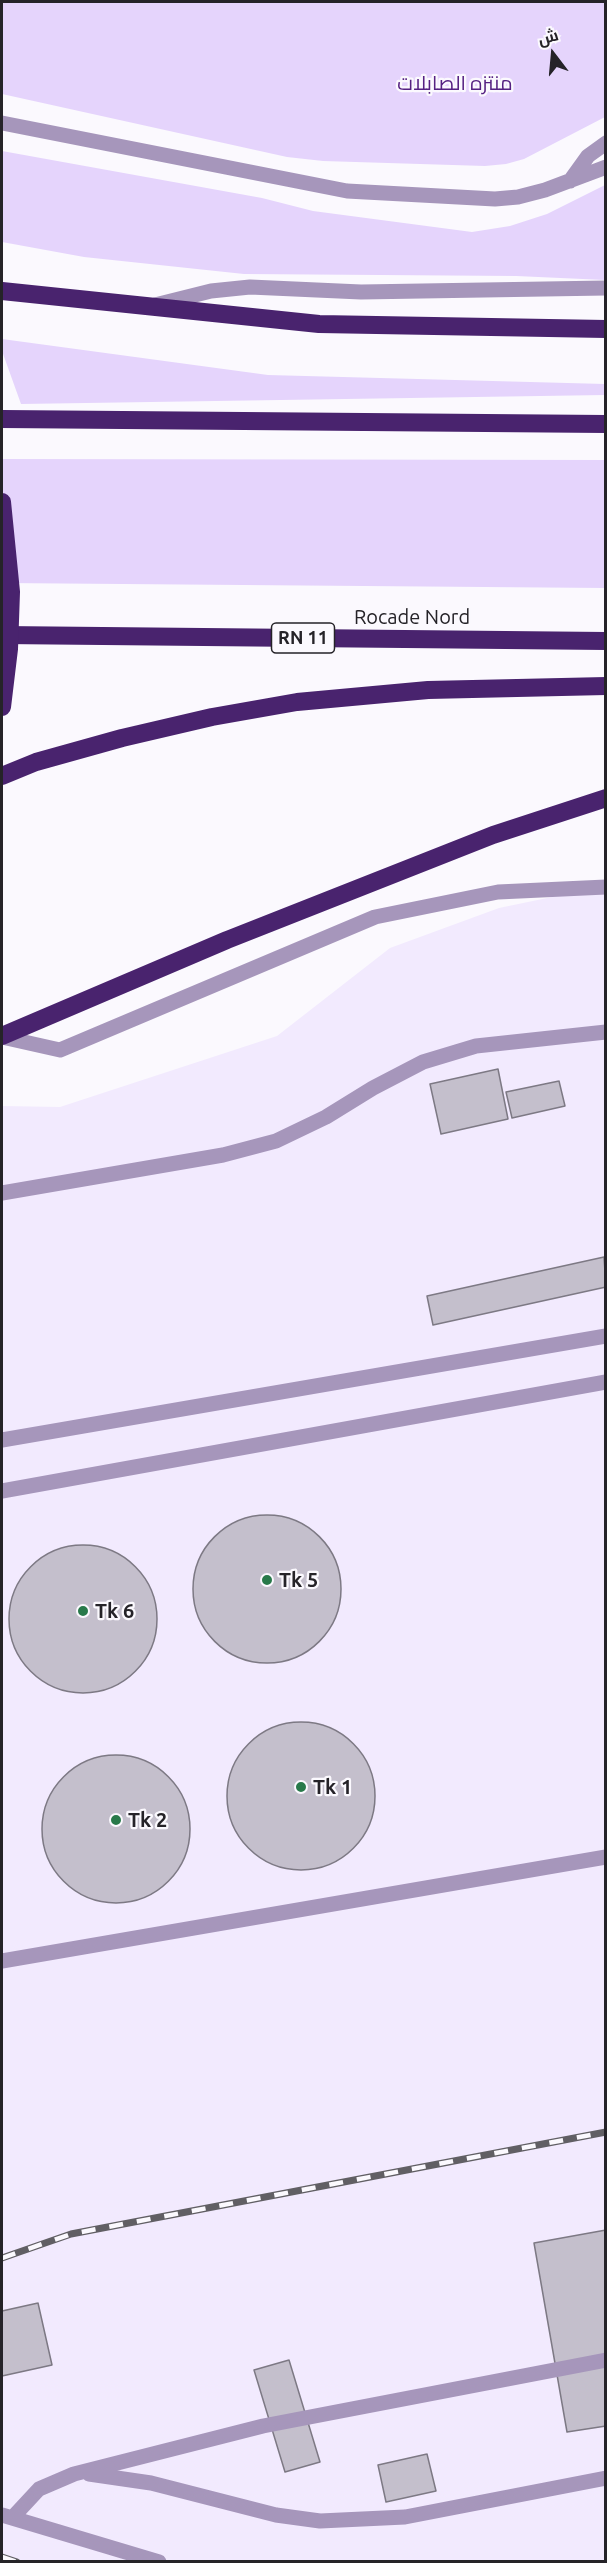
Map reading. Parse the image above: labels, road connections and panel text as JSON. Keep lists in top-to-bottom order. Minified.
{"streets":{"highway":["Rocade Nord","RN 11"]},"parks":["منتزه الصابلات"],"places":["Tk 5","Tk 6","Tk 1","Tk 2"],"north":"top"}
